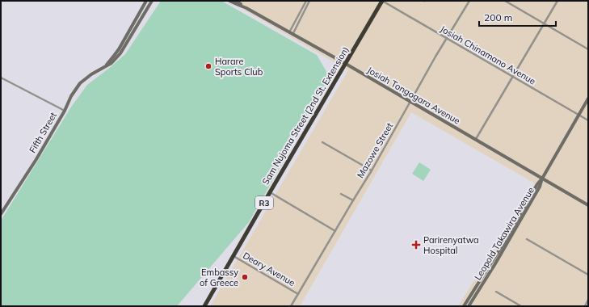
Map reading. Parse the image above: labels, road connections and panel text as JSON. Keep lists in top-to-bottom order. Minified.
{"streets":{"highway":["Sam Nujoma Street (2nd St. Extension)","R3"],"main road":["Josiah Tongogara Avenue","Fifth Street","Leopold Takawira Avenue"],"street":["Josiah Chinamano Avenue","Mazowe Street","Deary Avenue"]},"crossings":[["Josiah Chinamano Avenue","Sam Nujoma Street (2nd St. Extension)"],["Josiah Chinamano Avenue","Mazowe Street"],["Josiah Tongogara Avenue","Sam Nujoma Street (2nd St. Extension)"],["Josiah Tongogara Avenue","Mazowe Street"],["Josiah Tongogara Avenue","Leopold Takawira Avenue"],["Sam Nujoma Street (2nd St. Extension)","Deary Avenue"],["Mazowe Street","Deary Avenue"]],"places":{"other":["Harare Sports Club","Embassy of Greece"],"health":["Parirenyatwa Hospital"]},"scale_bar":"200 m"}
